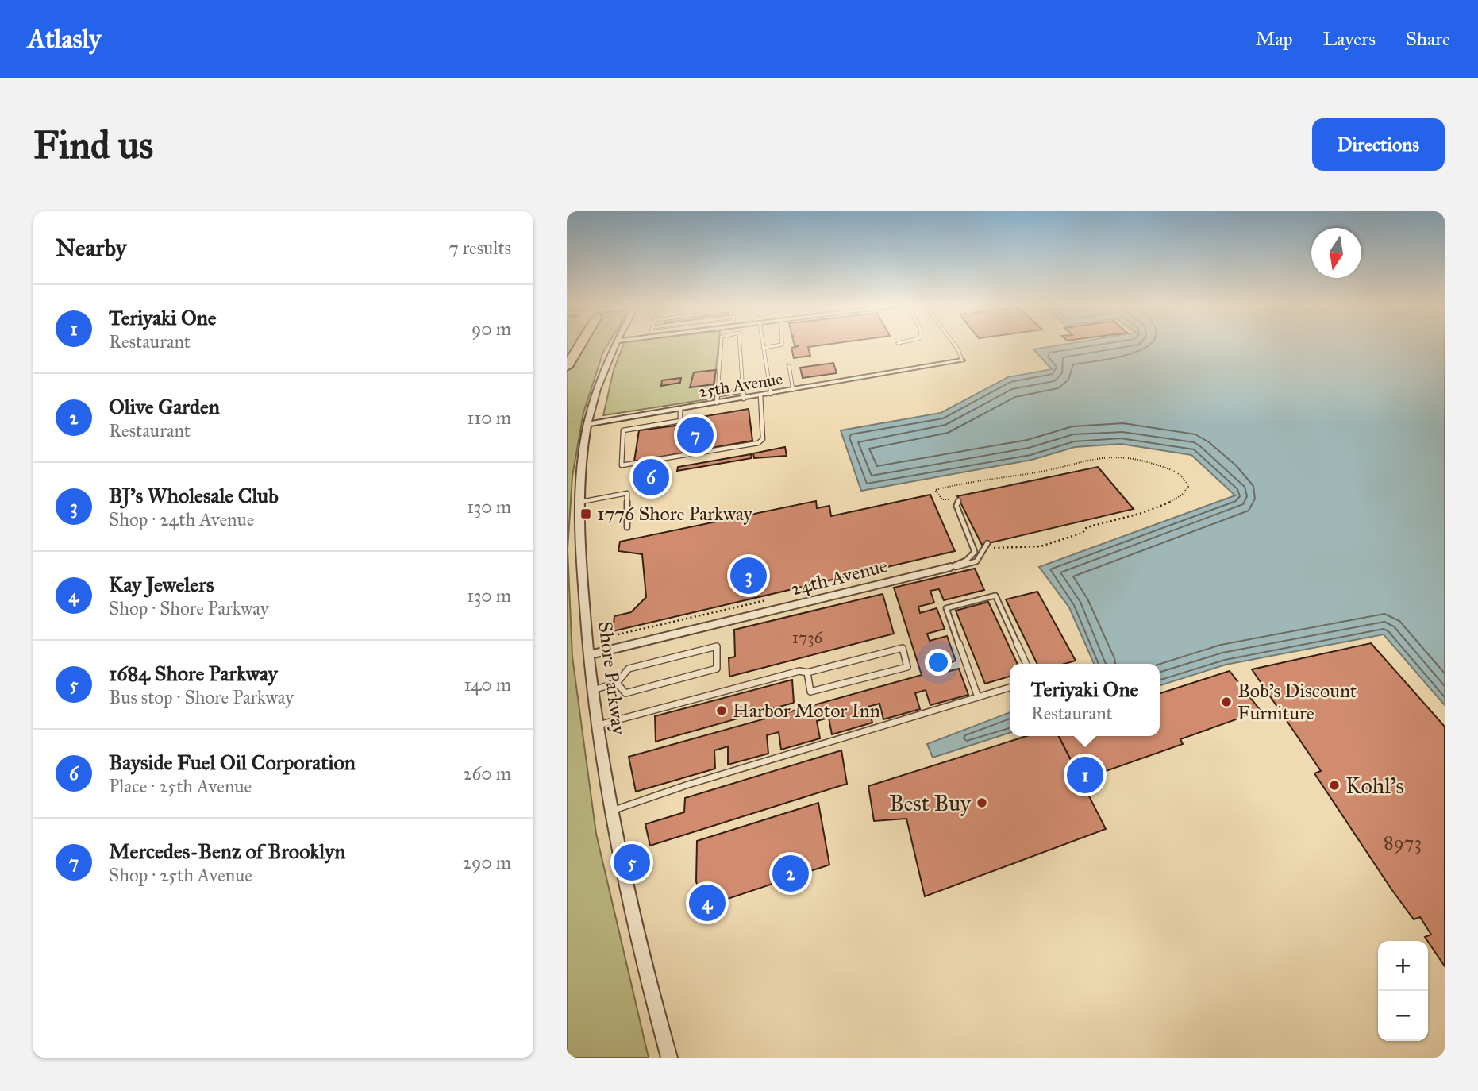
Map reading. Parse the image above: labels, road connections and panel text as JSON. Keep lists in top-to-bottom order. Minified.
{"streets":{"street":["25th Avenue","24th Avenue","Shore Parkway"]},"crossings":[["25th Avenue","Shore Parkway"],["24th Avenue","Shore Parkway"]],"places":{"transit":["1776 Shore Parkway"],"other":["Bob's Discount Furniture","Harbor Motor Inn","Kohl's","Best Buy"]},"house_numbers":["1736","8973"],"north":"bottom","page":{"header":"Atlasly","nav":["Map","Layers","Share"],"buttons":"Directions","title":"Find us","heading":["Nearby","7 results"],"list":[{"mark":"1","name":"Teriyaki One","note":"Restaurant","value":"90 m"},{"mark":"2","name":"Olive Garden","note":"Restaurant","value":"110 m"},{"mark":"3","name":"BJ's Wholesale Club","note":"Shop · 24th Avenue","value":"130 m"},{"mark":"4","name":"Kay Jewelers","note":"Shop · Shore Parkway","value":"130 m"},{"mark":"5","name":"1684 Shore Parkway","note":"Bus stop · Shore Parkway","value":"140 m"},{"mark":"6","name":"Bayside Fuel Oil Corporation","note":"Place · 25th Avenue","value":"260 m"},{"mark":"7","name":"Mercedes-Benz of Brooklyn","note":"Shop · 25th Avenue","value":"290 m"}],"pins":["7","6","3","1","5","2","4"],"popup":["Teriyaki One","Restaurant"],"map_buttons":["+","−"]}}
